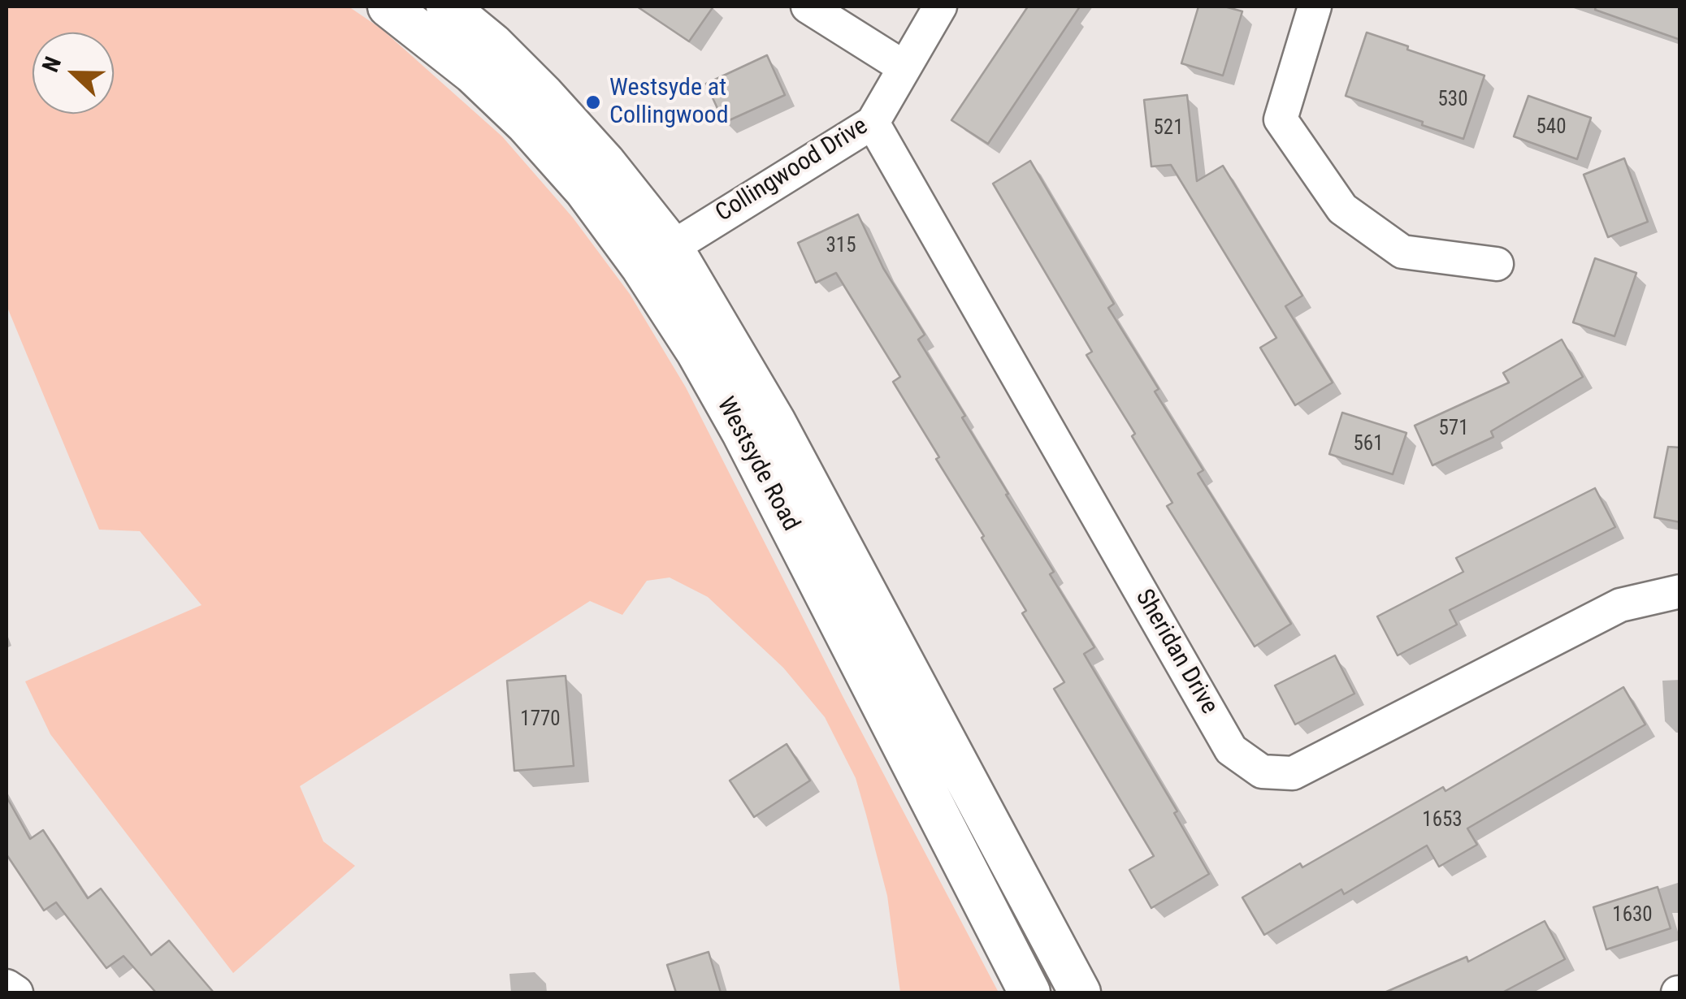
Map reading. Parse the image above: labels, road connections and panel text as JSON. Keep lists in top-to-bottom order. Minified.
{"streets":{"main road":["Westsyde Road"],"street":["Collingwood Drive","Sheridan Drive"]},"crossings":[["Collingwood Drive","Westsyde Road"],["Collingwood Drive","Sheridan Drive"]],"places":["Westsyde at Collingwood"],"house_numbers":["530","540","521","315","571","561","1770","1653","1630"],"north":"left"}
